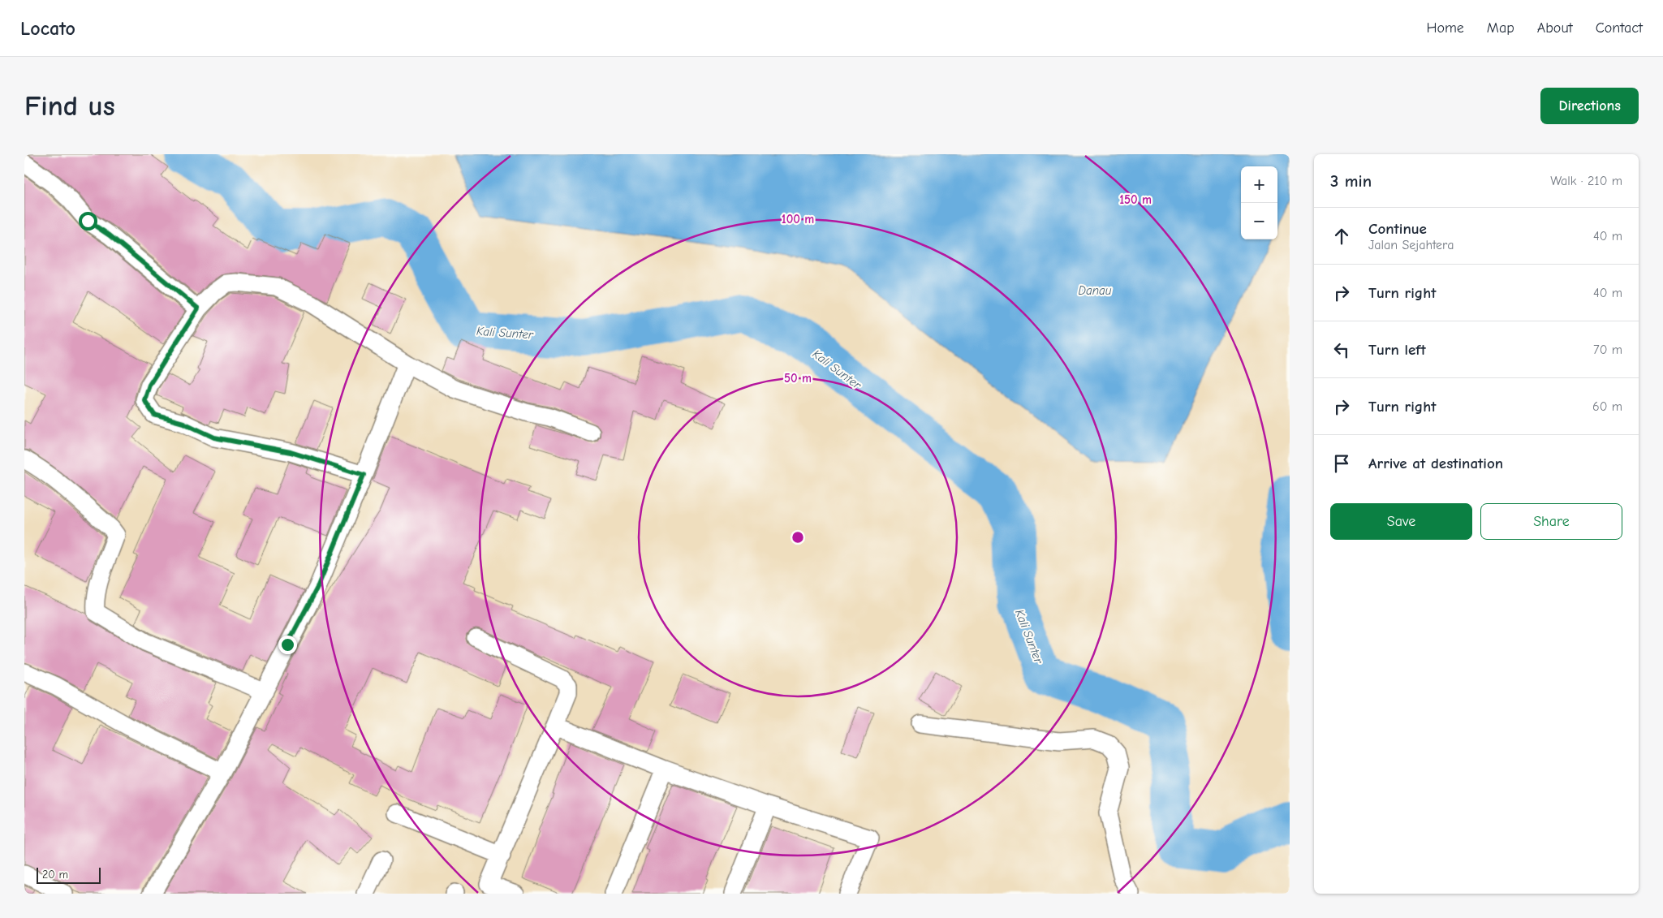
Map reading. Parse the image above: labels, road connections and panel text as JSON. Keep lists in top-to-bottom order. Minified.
{"water":["Danau","Kali Sunter"],"scale_bar":"20 m","page":{"header":"Locato","nav":["Home","Map","About","Contact"],"buttons":["Directions",["Save","Share"]],"title":"Find us","heading":["3 min","Walk · 210 m"],"map_buttons":["+","−"],"list":[["Continue","Jalan Sejahtera","40 m"],["Turn right","40 m"],["Turn left","70 m"],["Turn right","60 m"],"Arrive at destination"],"scale":"20 m"},"rings":["150 m","100 m","50 m"]}
